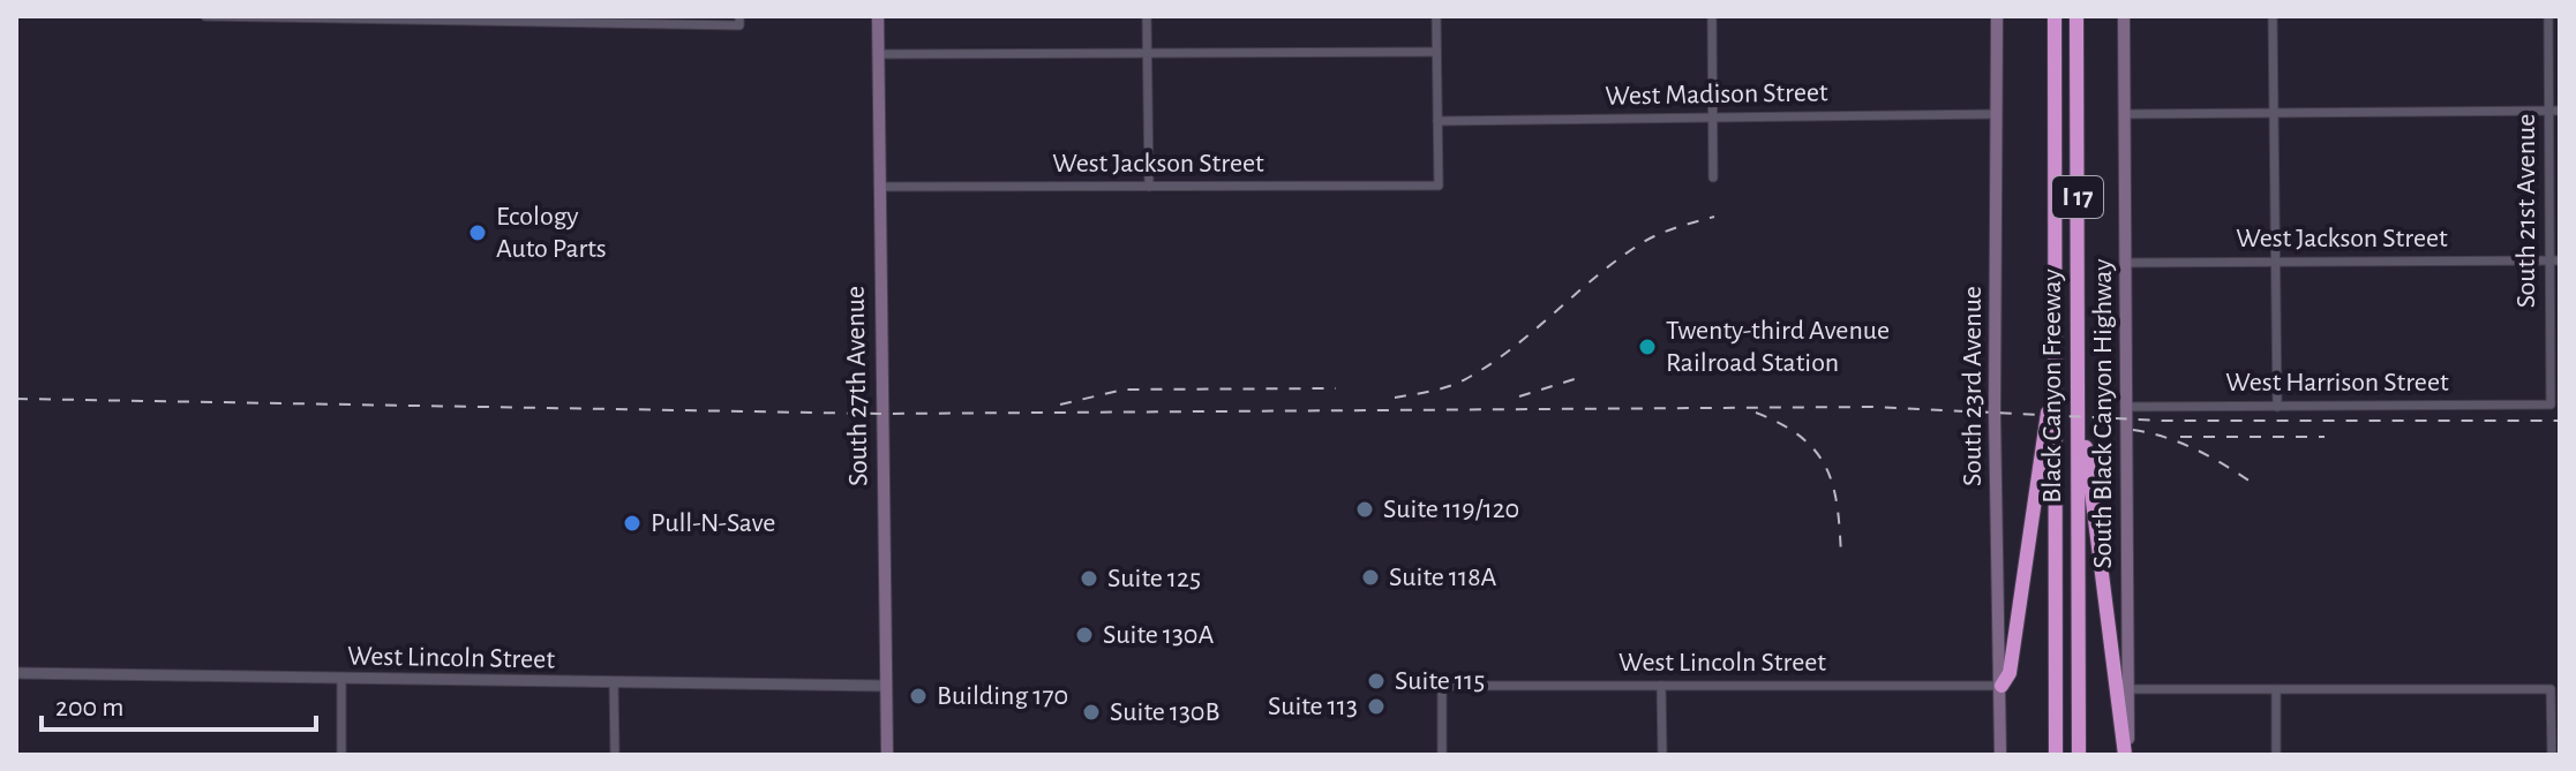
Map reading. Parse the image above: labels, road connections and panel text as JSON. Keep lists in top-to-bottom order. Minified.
{"streets":{"highway":["I 17","Black Canyon Freeway"],"main road":["South 27th Avenue","South 23rd Avenue","South Black Canyon Highway"],"street":["West Madison Street","West Jackson Street","South 21st Avenue","West Harrison Street","West Lincoln Street"]},"crossings":[["West Madison Street","West Jackson Street"],["West Madison Street","South 23rd Avenue"],["West Jackson Street","South 21st Avenue"],["West Jackson Street","South 27th Avenue"],["West Jackson Street","South Black Canyon Highway"],["South 21st Avenue","West Harrison Street"],["West Harrison Street","South Black Canyon Highway"],["South 27th Avenue","West Lincoln Street"],["South 23rd Avenue","West Lincoln Street"]],"places":["Ecology Auto Parts","Twenty-third Avenue Railroad Station","Suite 119/120","Pull-N-Save","Suite 118A","Suite 125","Suite 130A","Suite 115","Building 170","Suite 113","Suite 130B"],"scale_bar":"200 m"}
